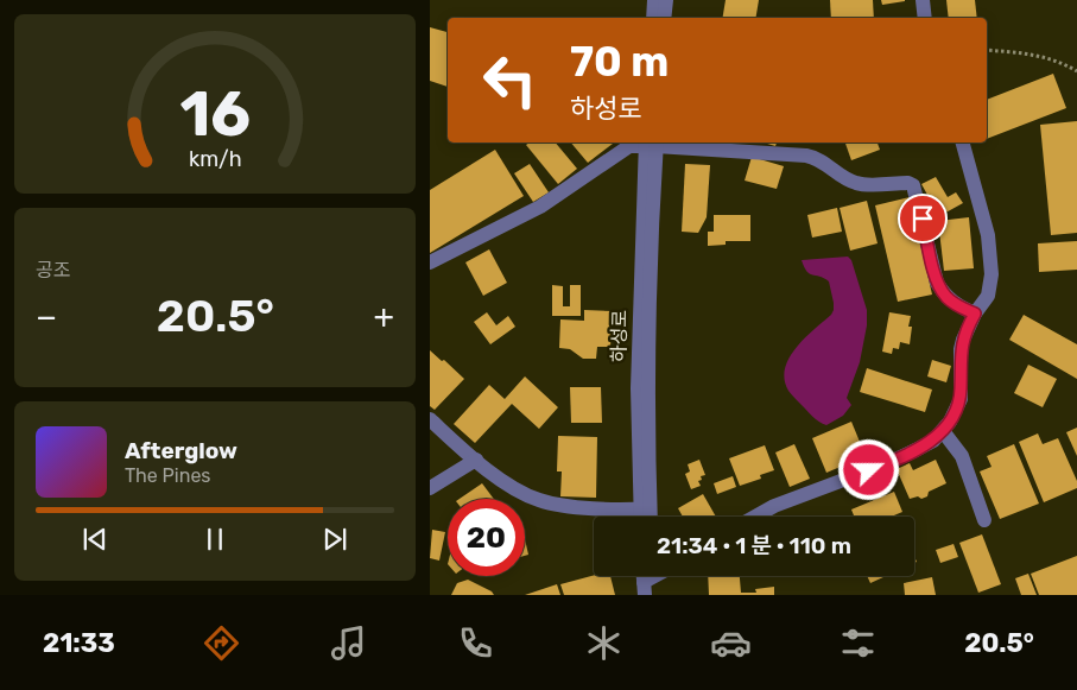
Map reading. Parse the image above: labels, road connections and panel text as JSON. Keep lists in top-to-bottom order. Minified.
{"streets":{"street":["하성로"]},"page":{"turn":["70 m","하성로"],"tile":"공조","heat":["−","20.5°","+"],"song":["Afterglow","The Pines"],"limit":"20","trip":"21:34 · 1 분 · 110 m","tabs":["21:33","20.5°"],"gauge":["16","km/h"]}}
